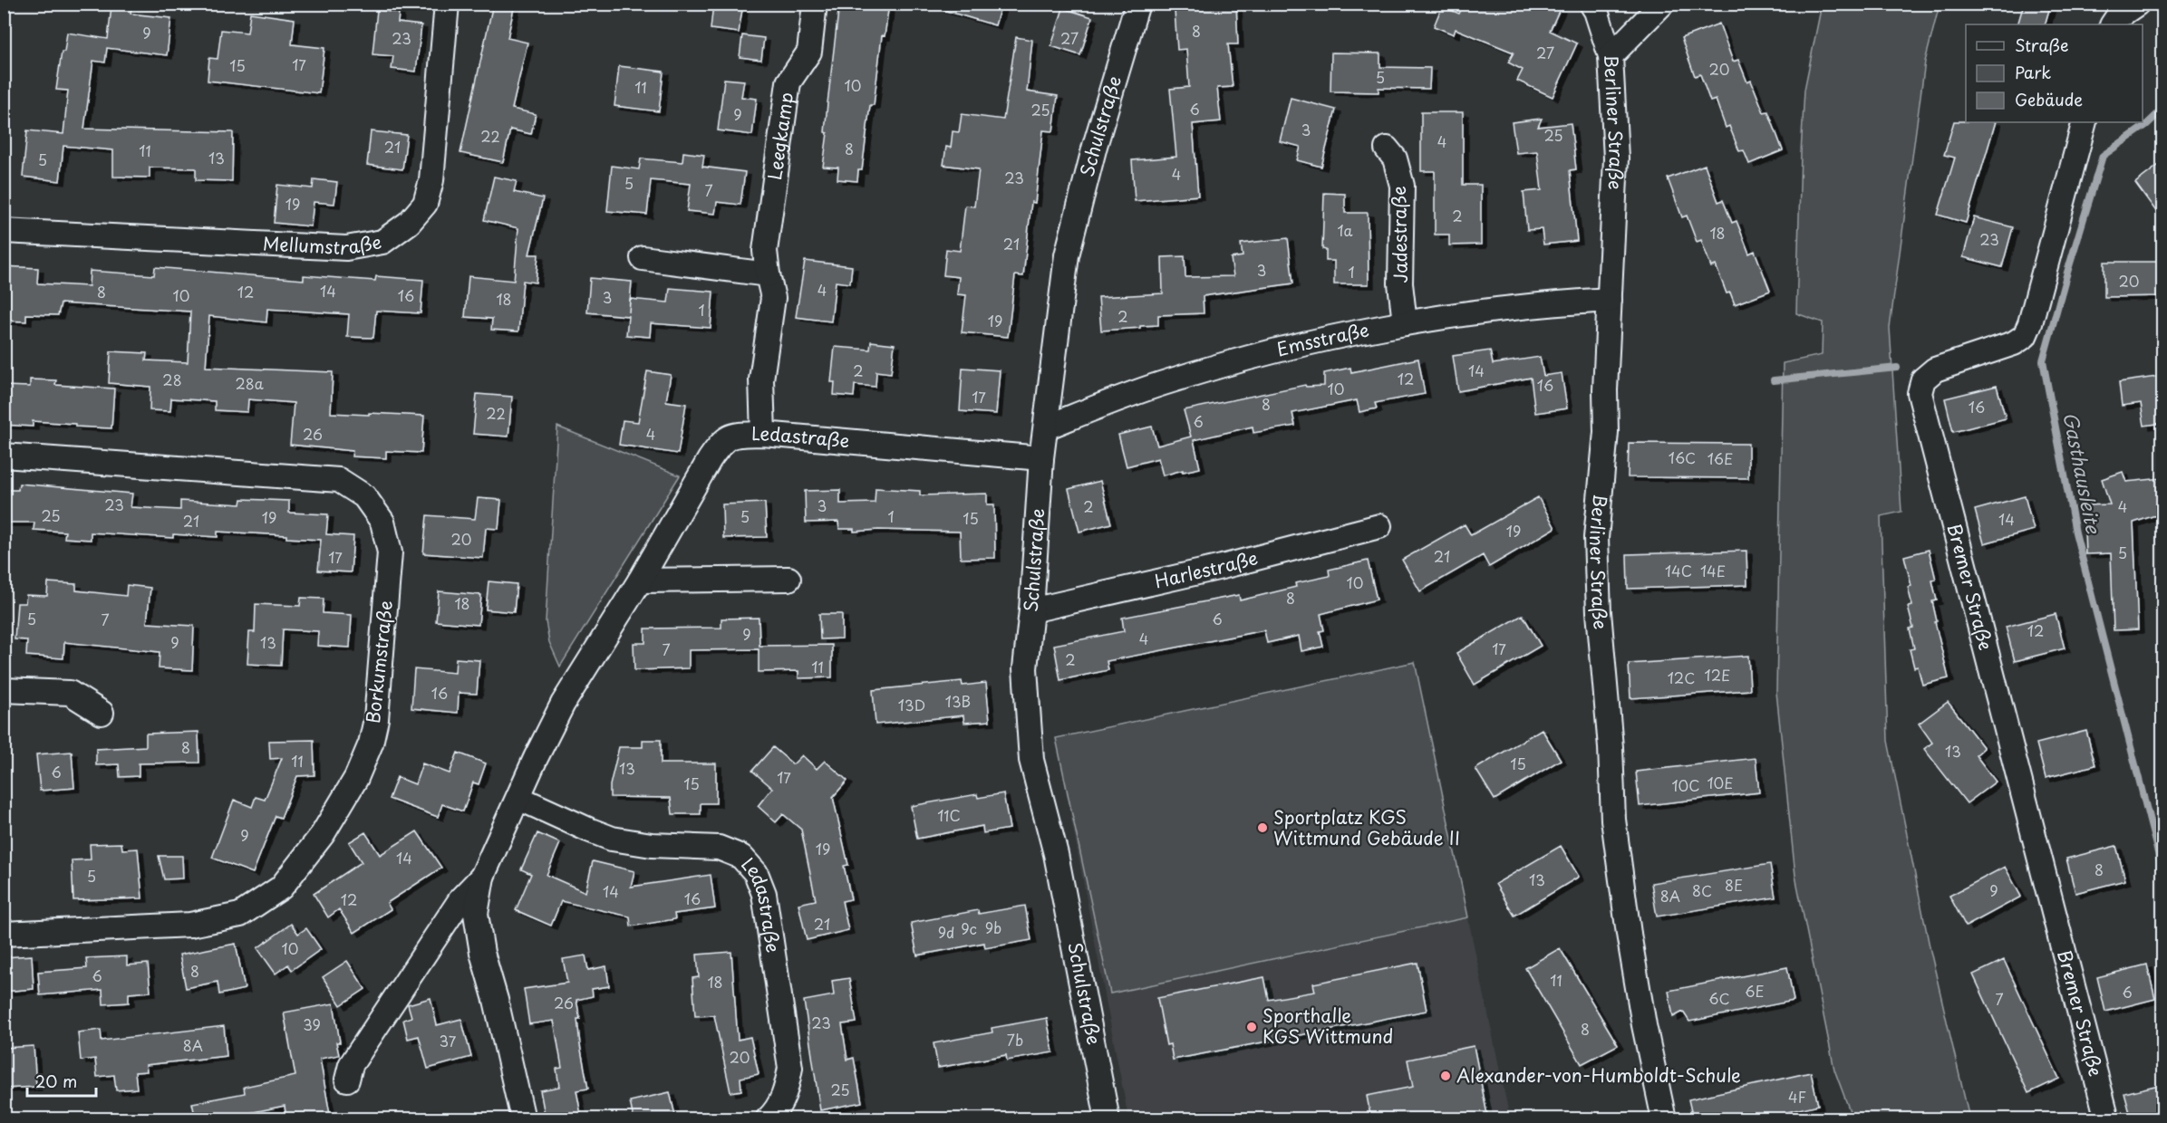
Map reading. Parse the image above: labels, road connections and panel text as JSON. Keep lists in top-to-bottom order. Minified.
{"streets":{"street":["Berliner Straße","Schulstraße","Leegkamp","Jadestraße","Mellumstraße","Emsstraße","Ledastraße","Harlestraße","Bremer Straße","Borkumstraße"]},"crossings":[["Berliner Straße","Emsstraße"],["Schulstraße","Emsstraße"],["Schulstraße","Ledastraße"],["Schulstraße","Harlestraße"],["Leegkamp","Ledastraße"],["Jadestraße","Emsstraße"]],"water":["Gasthausleite"],"places":["Sportplatz KGS Wittmund Gebäude II","Sporthalle KGS Wittmund","Alexander-von-Humboldt-Schule"],"house_numbers":["8","9","23","27","27","17","15","20","5","10","11","6","25","9","3","25","22","4","21","8","11","13","5","4","23","5","7","19","2","1a","18","23","21","3","1","20","4","14","8","12","10","16","3","18","1","2","19","2","14","12","28","28a","16","10","17","8","16","22","6","26","4","16C","16E","23","3","2","4","25","5","1","19","15","14","21","19","20","5","21","17","14C","14E","10","8","18","5","6","7","12","9","4","9","13","17","7","2","11","12E","12C","16","13B","13D","8","13","11","15","13","6","17","10E","15","10C","11C","9","19","14","8","5","13","8E","8C","9","14","8A","16","12","21","9b","9c","9d","10","8","6","11","18","6E","6","6C","7","26","23","39","8","7b","37","8A","20","25","4F"],"legend":["Straße","Park","Gebäude"],"scale_bar":"20 m"}
